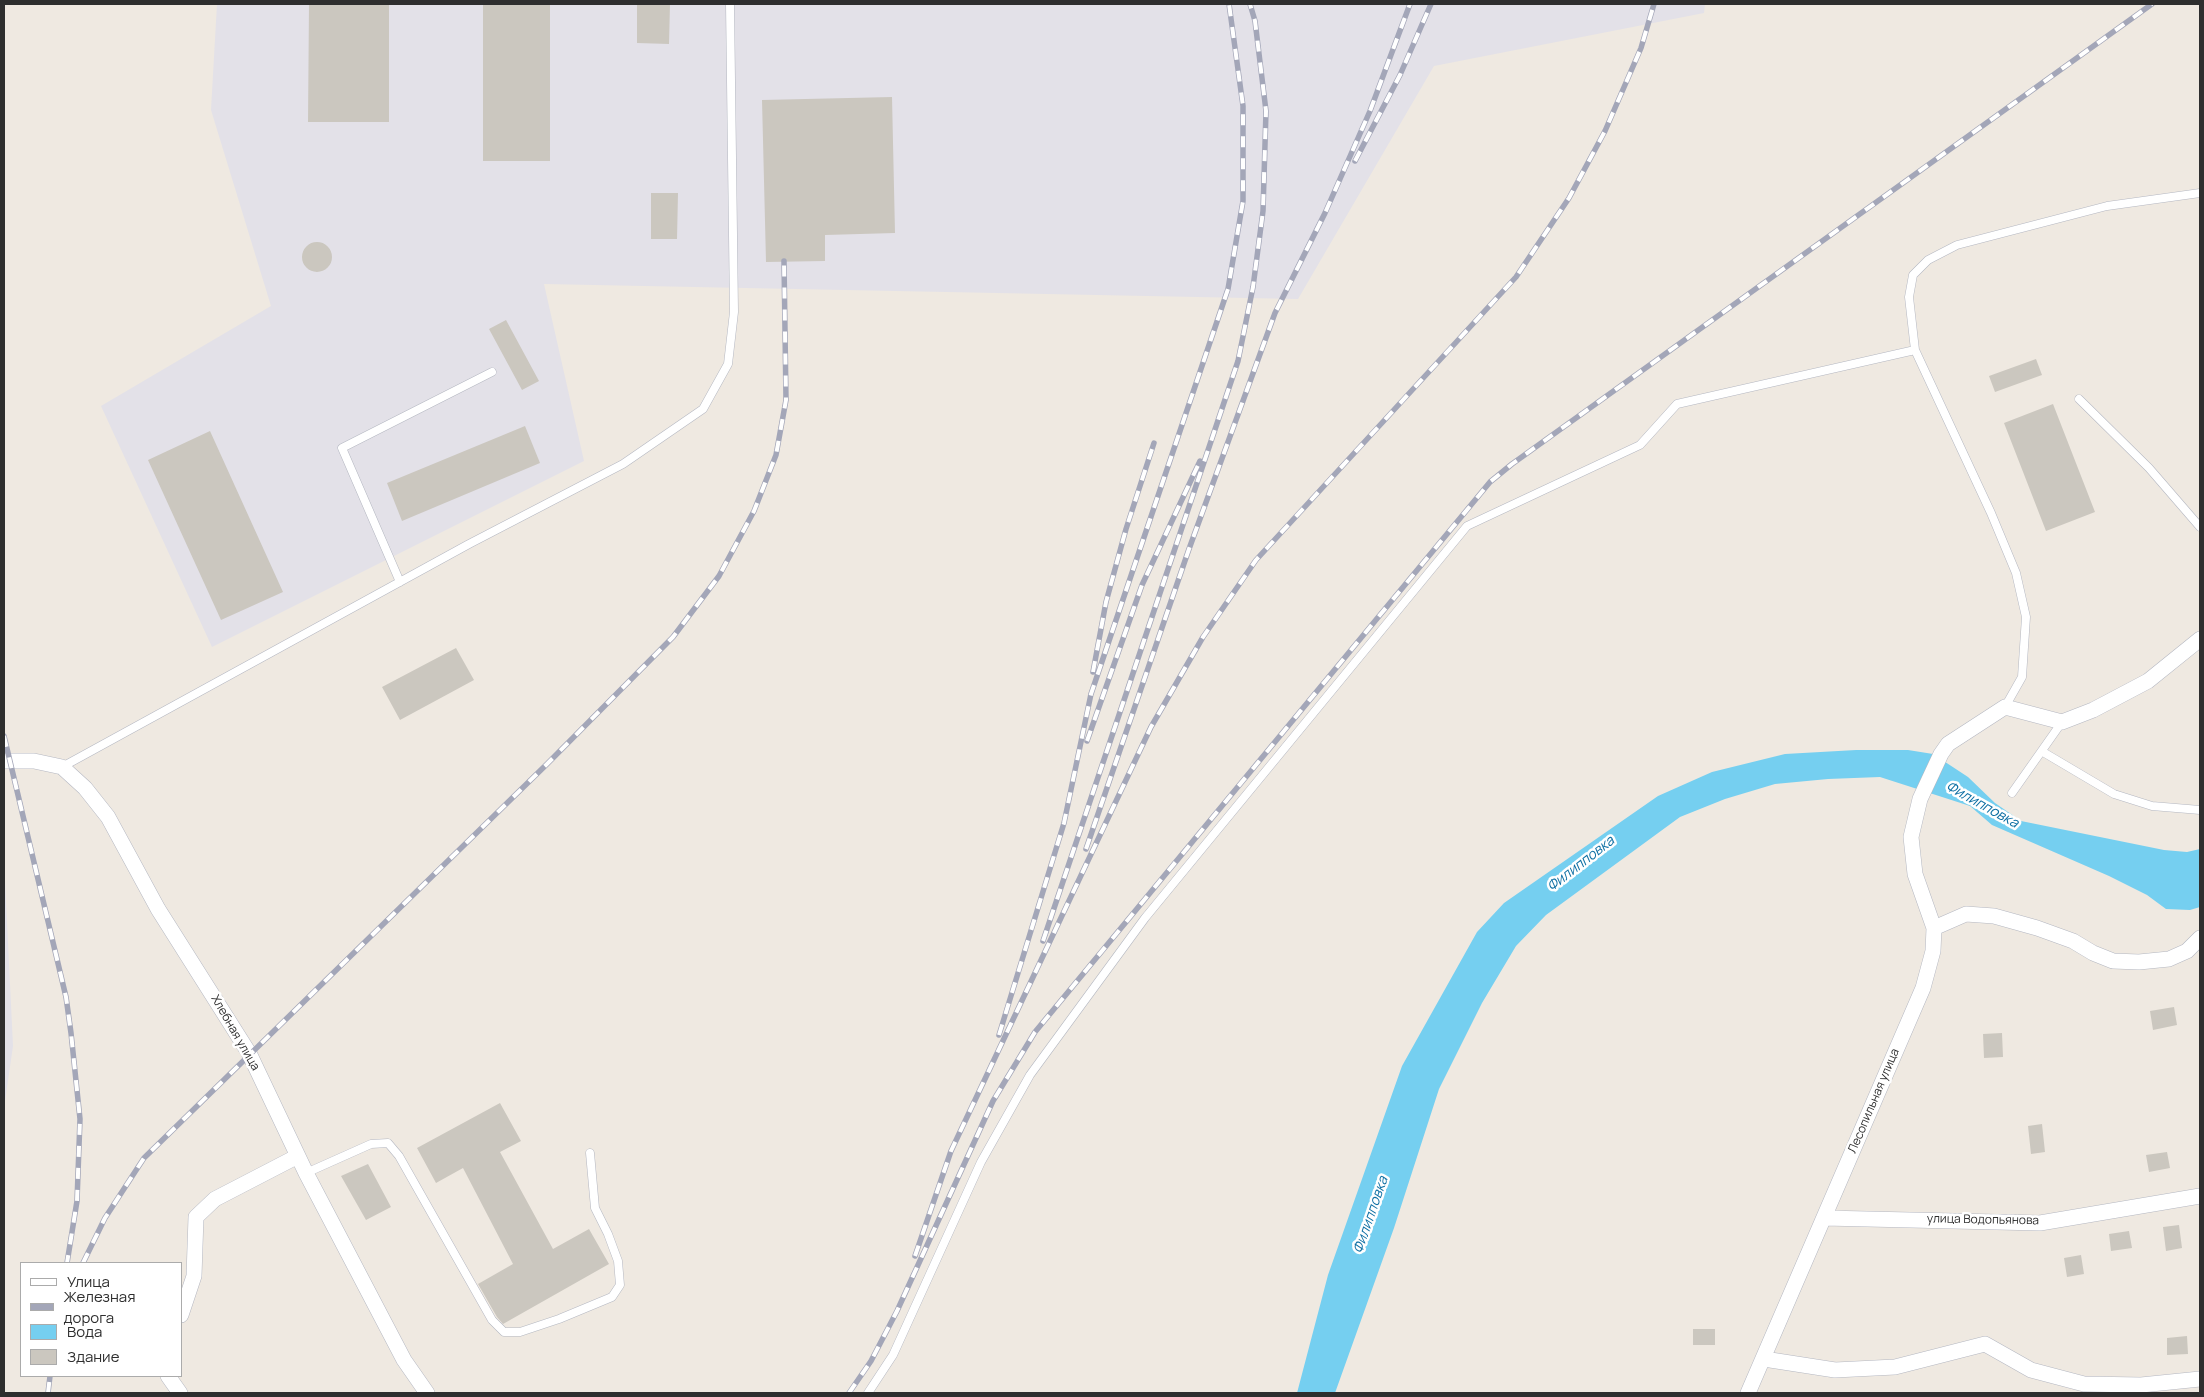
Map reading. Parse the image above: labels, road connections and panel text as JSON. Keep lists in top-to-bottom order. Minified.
{"streets":{"street":["Хлебная улица","Лесопильная улица","улица Водопьянова"]},"crossings":[["Лесопильная улица","улица Водопьянова"]],"water":["Филипповка"],"legend":["Улица","Железная дорога","Вода","Здание"]}
